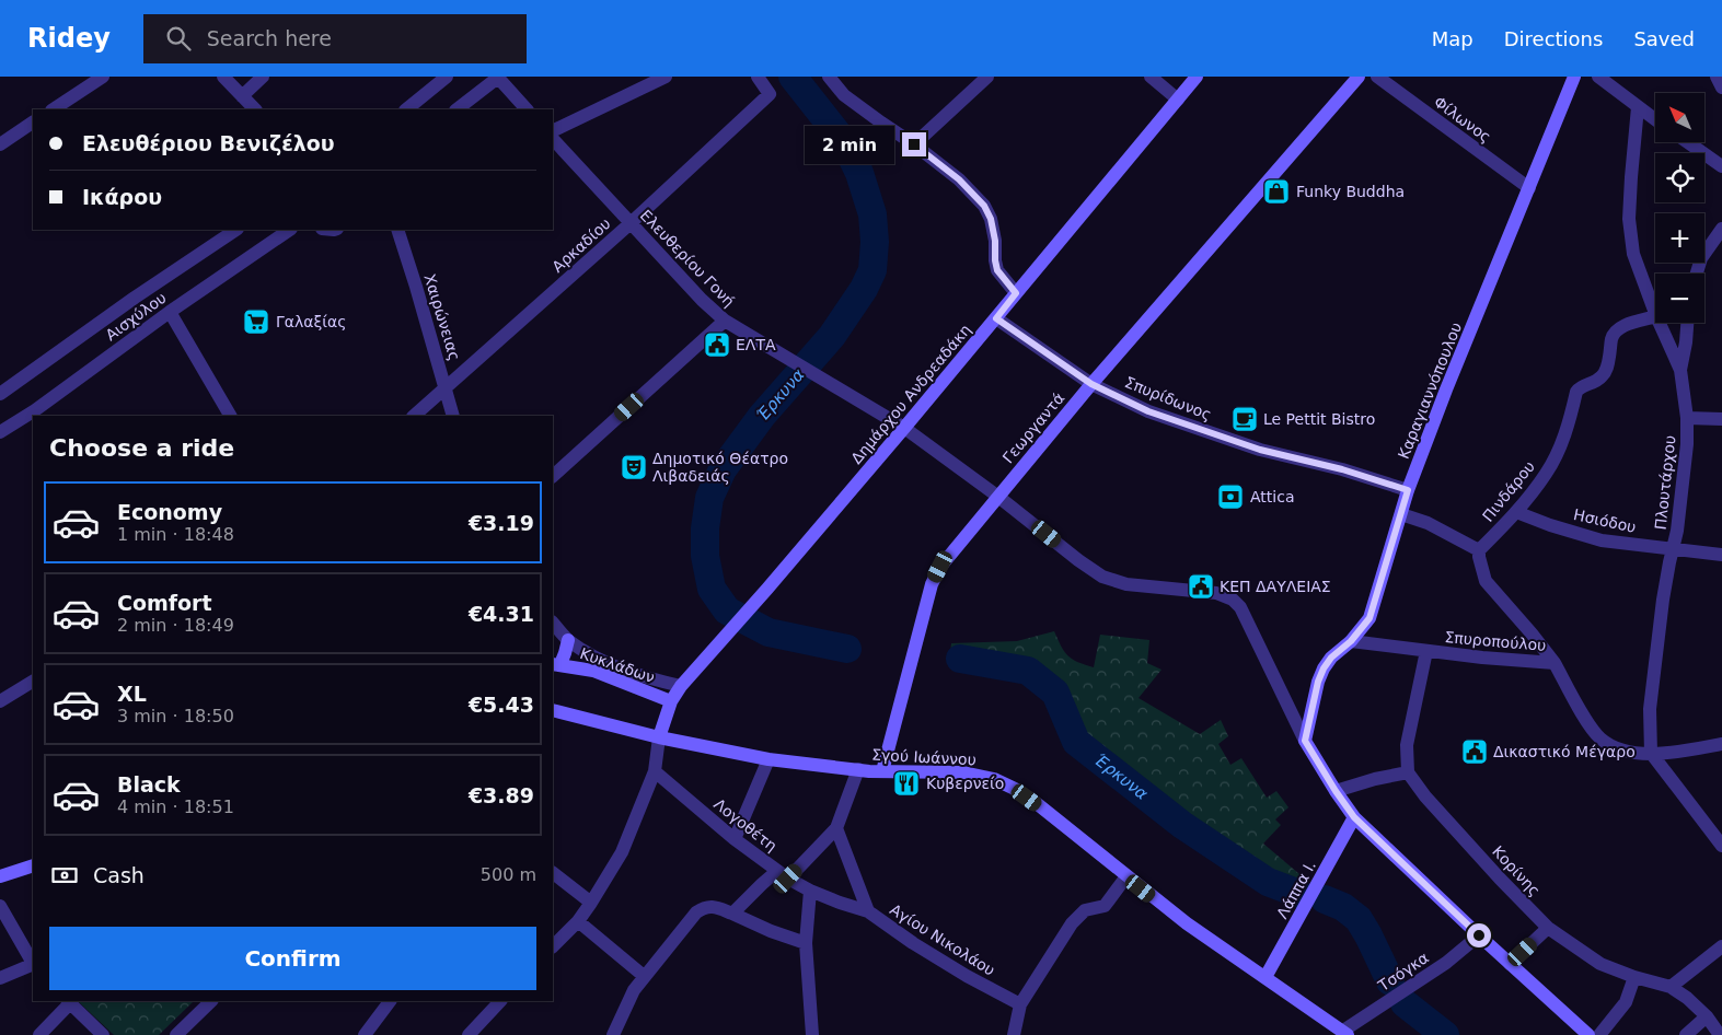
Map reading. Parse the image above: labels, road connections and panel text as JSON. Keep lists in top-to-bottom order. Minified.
{"streets":{"main road":["Καραγιαννόπουλου","Δημάρχου Ανδρεαδάκη","Γεωργαντά","Κυκλάδων","Σγού Ιωάννου","Λάππα Ι."],"street":["Φίλωνος","Αρκαδίου","Ελευθερίου Γονή","Αισχύλου","Χαιρώνειας","Σπυρίδωνος","Πλουτάρχου","Πινδάρου","Ησιόδου","Σπυροπούλου","Λογοθέτη","Κορίνης","Αγίου Νικολάου","Τσόγκα"]},"crossings":[["Φίλωνος","Καραγιαννόπουλου"],["Αρκαδίου","Ελευθερίου Γονή"],["Αρκαδίου","Χαιρώνειας"],["Ελευθερίου Γονή","Καραγιαννόπουλου"],["Ελευθερίου Γονή","Δημάρχου Ανδρεαδάκη"],["Ελευθερίου Γονή","Γεωργαντά"],["Καραγιαννόπουλου","Σπυρίδωνος"],["Καραγιαννόπουλου","Σπυροπούλου"],["Δημάρχου Ανδρεαδάκη","Σπυρίδωνος"],["Δημάρχου Ανδρεαδάκη","Κυκλάδων"],["Δημάρχου Ανδρεαδάκη","Σγού Ιωάννου"],["Σπυρίδωνος","Γεωργαντά"],["Γεωργαντά","Σγού Ιωάννου"],["Πλουτάρχου","Ησιόδου"],["Πλουτάρχου","Σπυροπούλου"],["Πινδάρου","Ησιόδου"],["Σγού Ιωάννου","Λάππα Ι."],["Σγού Ιωάννου","Τσόγκα"],["Λογοθέτη","Αγίου Νικολάου"]],"water":["Έρκυνα"],"places":{"shop":["Funky Buddha"],"supermarket":["Γαλαξίας"],"public building":["ΕΛΤΑ","ΚΕΠ ΔΑΥΛΕΙΑΣ","Δικαστικό Μέγαρο"],"cafe":["Le Pettit Bistro"],"theatre":["Δημοτικό Θέατρο Λιβαδειάς"],"bank":["Attica"],"restaurant":["Κυβερνείο"]},"north":"top left","page":{"header":"Ridey","search":"Search here","nav":["Map","Directions","Saved"],"map_buttons":["+","−"],"banner":["Ελευθέριου Βενιζέλου","Ικάρου"],"bubble":"2 min","heading":"Choose a ride","list":[{"name":"Economy","note":"1 min · 18:48","value":"€3.19"},{"name":"Comfort","note":"2 min · 18:49","value":"€4.31"},{"name":"XL","note":"3 min · 18:50","value":"€5.43"},{"name":"Black","note":"4 min · 18:51","value":"€3.89"}],"pay":["Cash","500 m"],"buttons":"Confirm"}}
